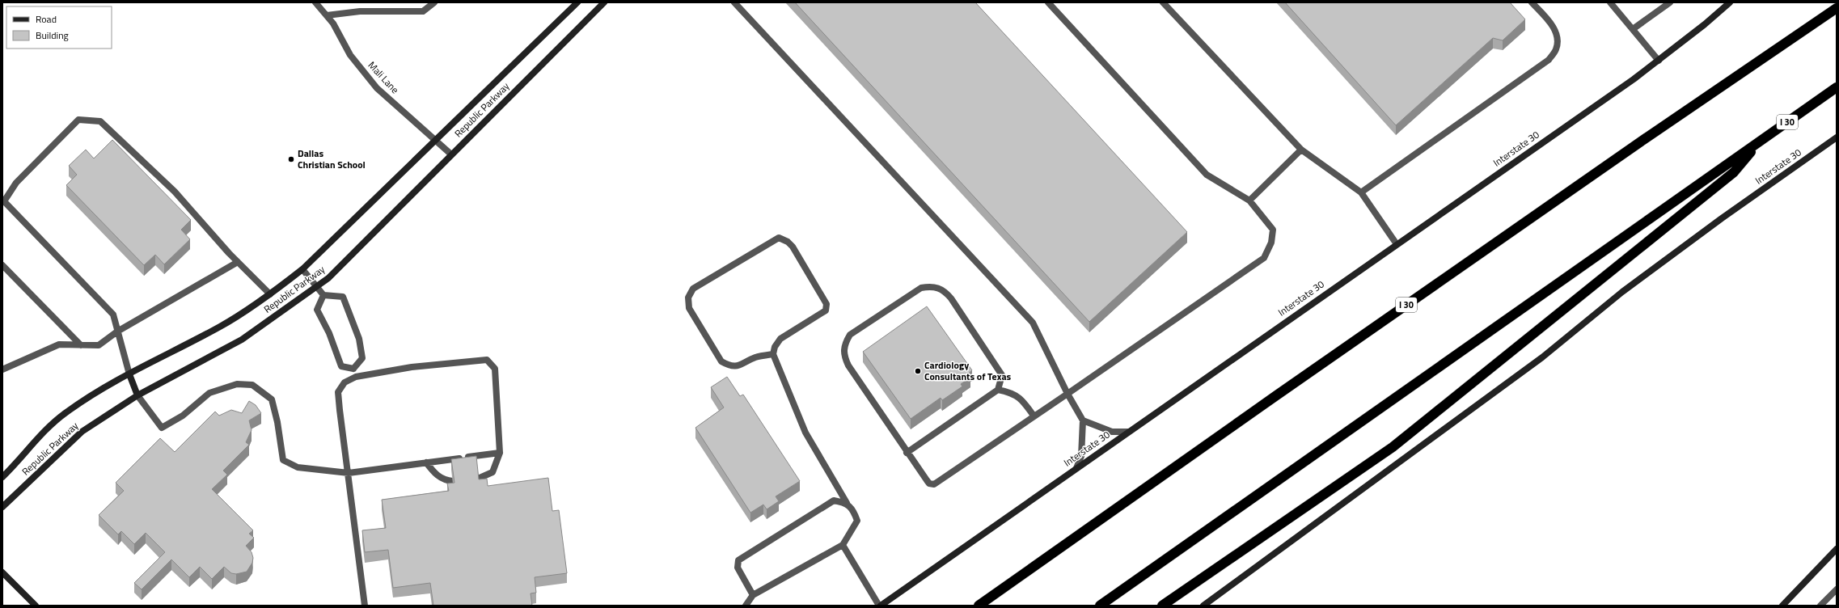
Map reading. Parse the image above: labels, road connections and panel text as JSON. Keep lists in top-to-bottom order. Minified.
{"streets":{"highway":["I 30"],"main road":["Republic Parkway","Interstate 30"],"lane":["Mali Lane"]},"crossings":[["Mali Lane","Republic Parkway"]],"places":["Dallas Christian School","Cardiology Consultants of Texas"],"legend":["Road","Building"]}
